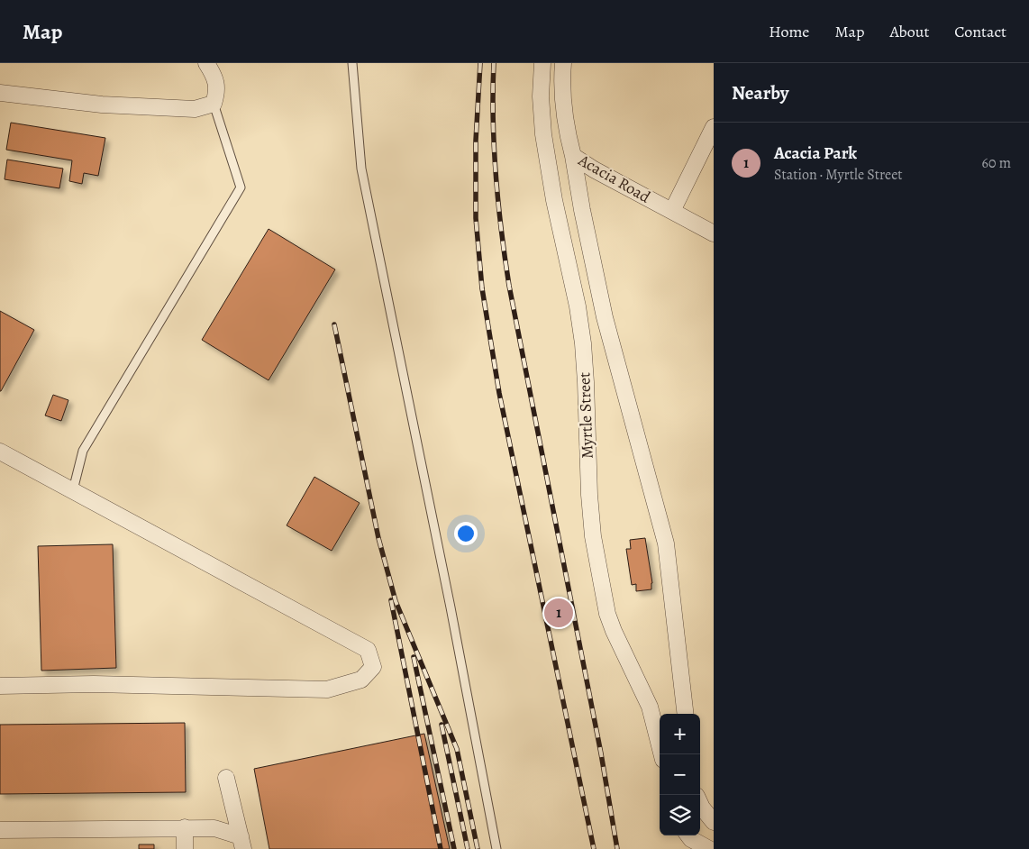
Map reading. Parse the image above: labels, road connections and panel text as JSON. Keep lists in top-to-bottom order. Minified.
{"streets":{"street":["Acacia Road","Myrtle Street"]},"page":{"header":"Map","nav":["Home","Map","About","Contact"],"heading":"Nearby","list":[{"mark":"1","name":"Acacia Park","note":"Station · Myrtle Street","value":"60 m"}],"pins":"1","map_buttons":["+","−"]}}
